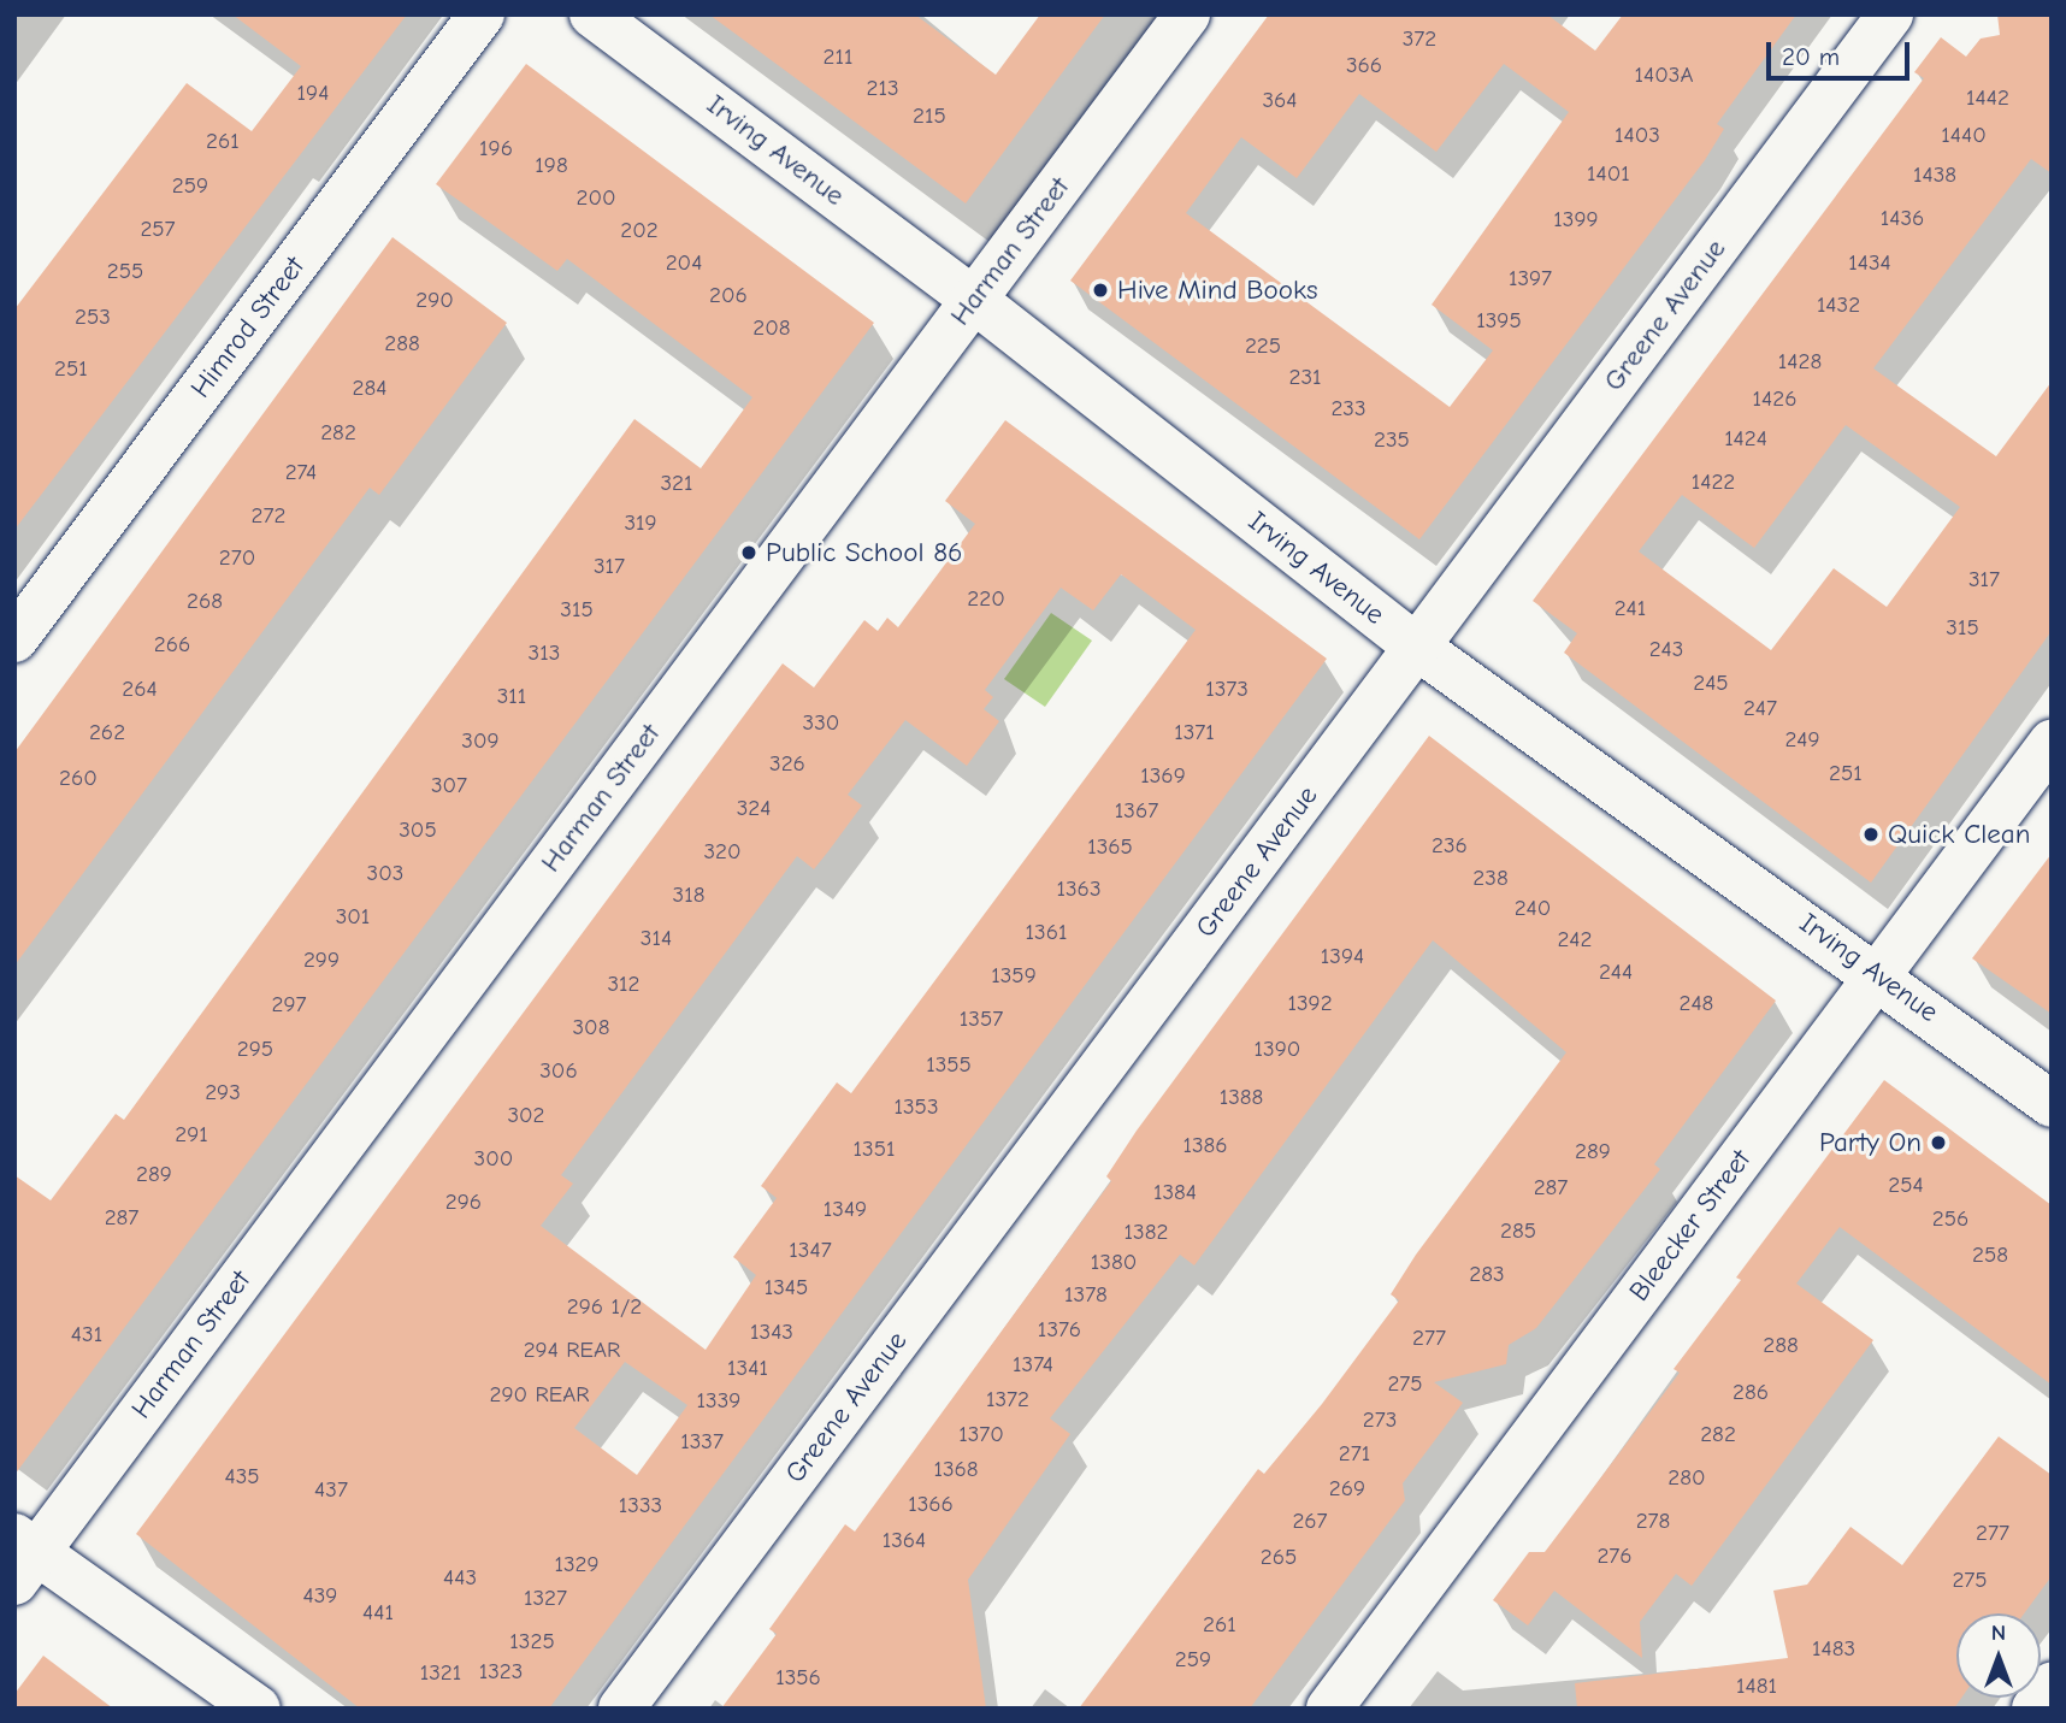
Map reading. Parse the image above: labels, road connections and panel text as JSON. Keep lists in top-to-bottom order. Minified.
{"streets":{"street":["Irving Avenue","Harman Street","Greene Avenue","Himrod Street","Bleecker Street"]},"crossings":[["Irving Avenue","Harman Street"],["Irving Avenue","Greene Avenue"],["Irving Avenue","Bleecker Street"]],"places":["Hive Mind Books","Public School 86","Quick Clean","Party On"],"house_numbers":["372","211","366","1403A","213","194","1442","364","215","1403","1440","261","196","198","1401","1438","259","200","1436","1399","257","202","204","1434","255","1397","206","290","1432","253","1395","208","288","225","1428","251","231","284","1426","233","282","1424","235","274","1422","321","272","319","270","317","317","220","268","241","315","315","266","243","313","245","264","1373","311","247","330","262","1371","249","309","326","251","1369","260","307","324","1367","305","236","1365","320","303","238","1363","318","240","301","1361","314","242","1394","299","244","1359","312","1392","248","297","1357","308","295","1390","1355","306","293","1388","1353","302","291","1386","1351","289","300","289","254","287","1384","296","1349","287","256","285","1382","1347","258","1380","283","1345","1378","296 1/2","1376","1343","431","277","288","294 REAR","1374","1341","275","286","290 REAR","1372","1339","273","1370","282","1337","271","1368","435","280","269","437","1366","1333","267","278","277","1364","276","265","1329","443","275","439","1327","441","261","1325","1483","259","1323","1321","1356","1481"],"scale_bar":"20 m","north":"top"}
